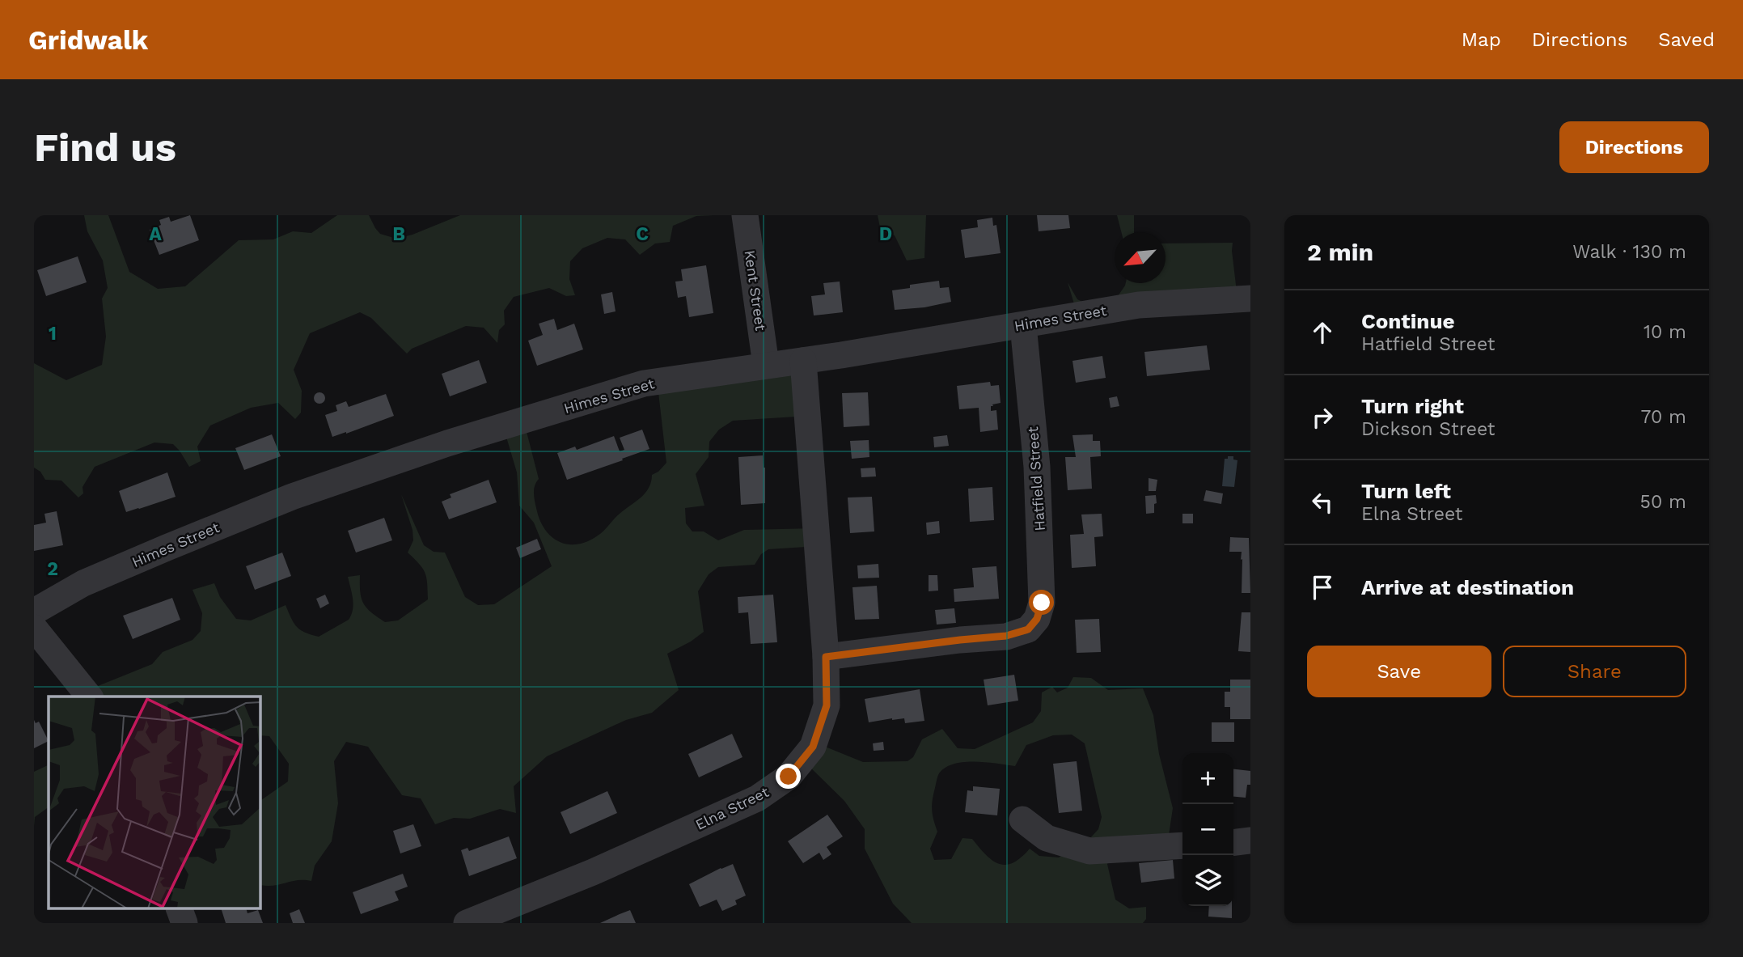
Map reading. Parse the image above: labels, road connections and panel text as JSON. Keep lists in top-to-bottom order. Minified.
{"streets":{"street":["Kent Street","Himes Street","Hatfield Street","Elna Street"]},"crossings":[["Kent Street","Himes Street"],["Himes Street","Hatfield Street"],["Himes Street","Elna Street"],["Hatfield Street","Elna Street"]],"north":"bottom left","page":{"header":"Gridwalk","nav":["Map","Directions","Saved"],"buttons":["Directions",["Save","Share"]],"title":"Find us","heading":["2 min","Walk · 130 m"],"list":[["Continue","Hatfield Street","10 m"],["Turn right","Dickson Street","70 m"],["Turn left","Elna Street","50 m"],"Arrive at destination"],"map_buttons":["+","−"]},"grid":{"columns":["A","B","C","D"],"rows":["1","2"]}}
